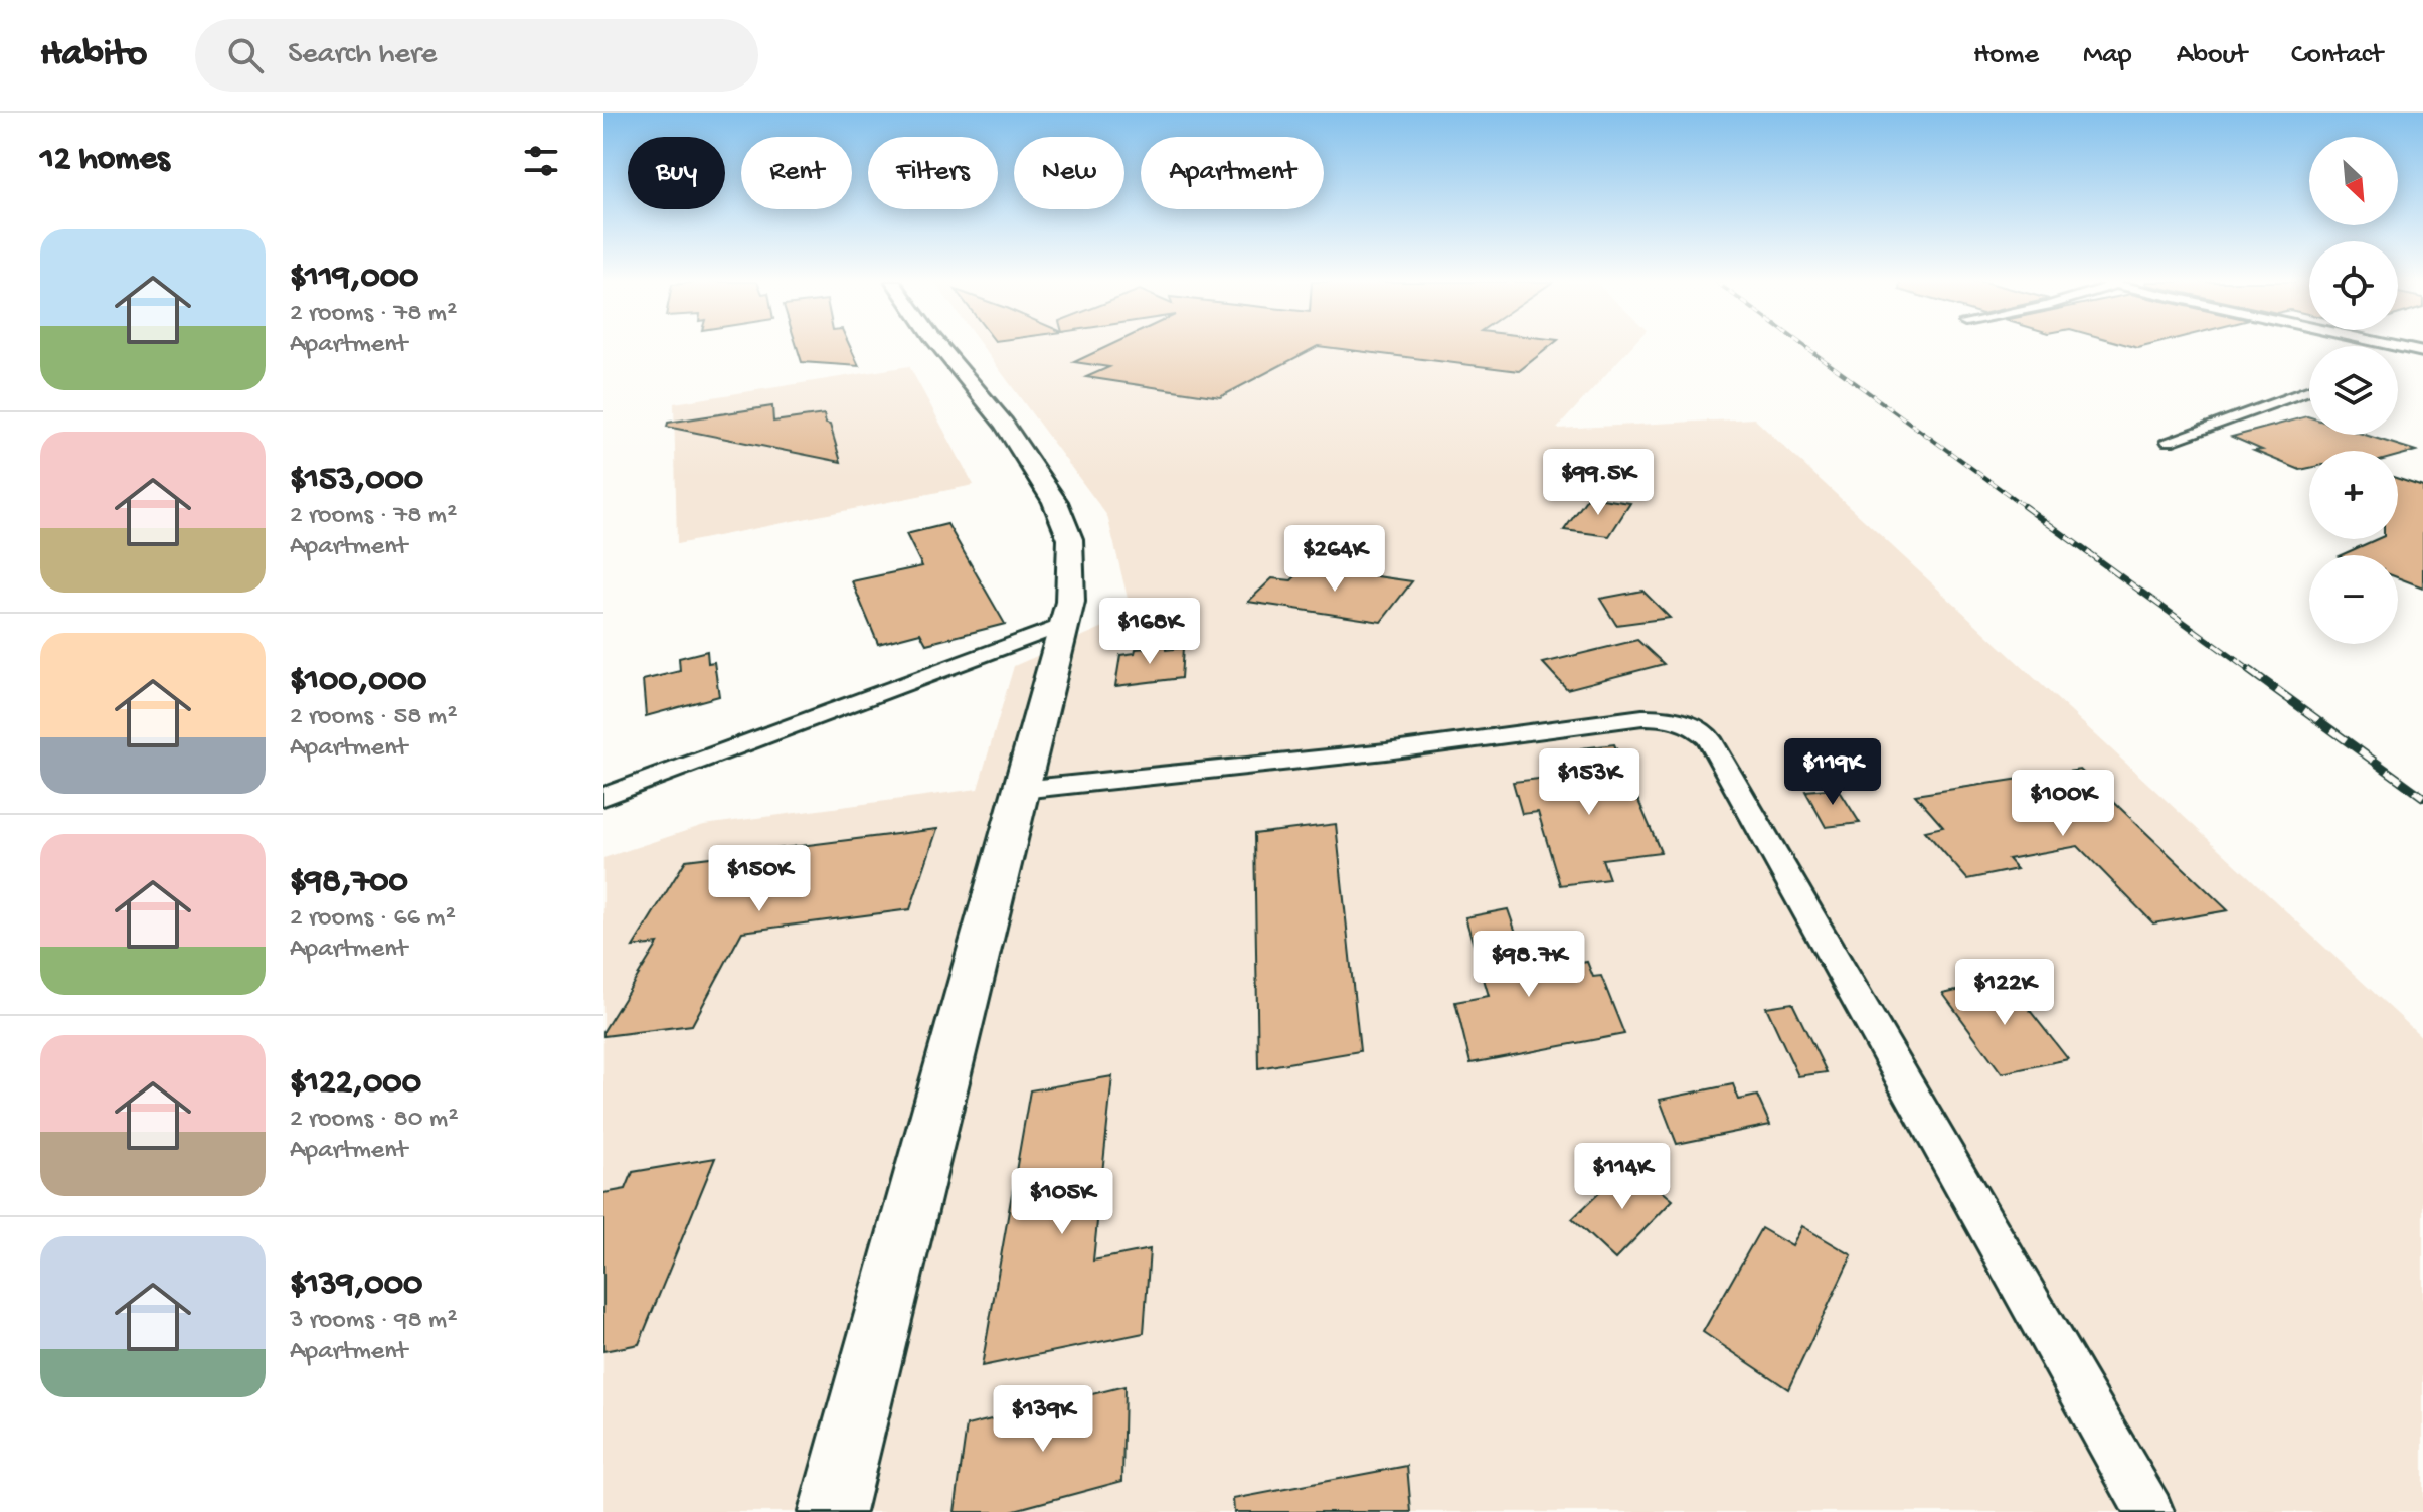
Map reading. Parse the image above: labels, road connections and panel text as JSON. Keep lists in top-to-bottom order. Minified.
{"north":"bottom right","page":{"header":"Habito","search":"Search here","nav":["Home","Map","About","Contact"],"heading":"12 homes","map_buttons":["+","−"],"chip":["Buy","Rent","Filters","New","Apartment"],"list":[{"name":"$119,000","note":"2 rooms · 78 m² · Apartment"},{"name":"$153,000","note":"2 rooms · 78 m² · Apartment"},{"name":"$100,000","note":"2 rooms · 58 m² · Apartment"},{"name":"$98,700","note":"2 rooms · 66 m² · Apartment"},{"name":"$122,000","note":"2 rooms · 80 m² · Apartment"},{"name":"$139,000","note":"3 rooms · 98 m² · Apartment"}],"price":["$99.5K","$264K","$168K","$119K","$153K","$100K","$150K","$98.7K","$122K","$114K","$105K","$139K"]}}
